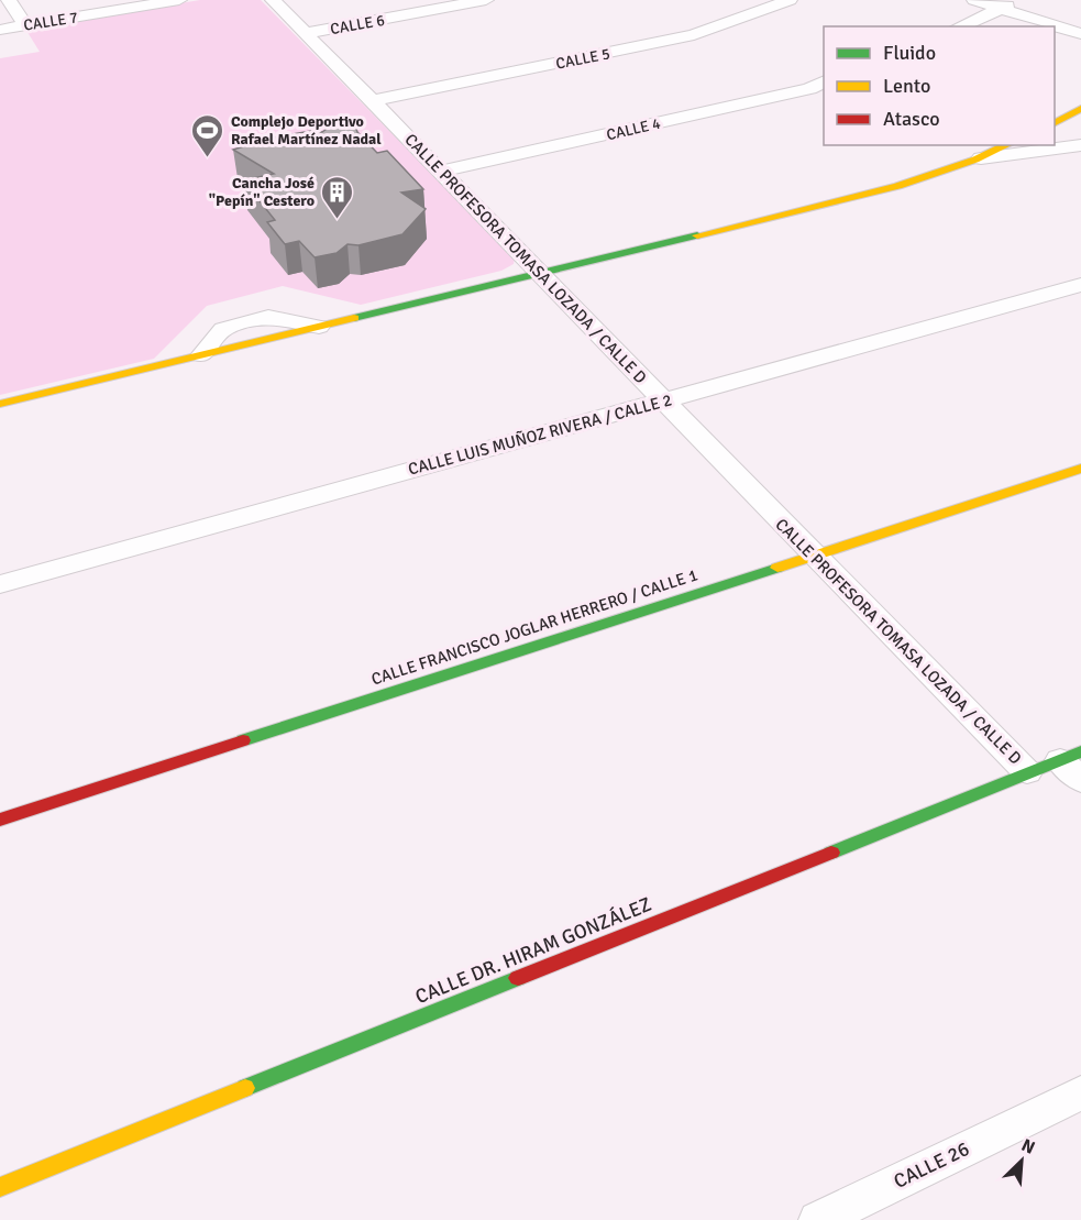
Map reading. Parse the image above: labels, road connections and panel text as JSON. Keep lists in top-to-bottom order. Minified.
{"streets":{"street":["CALLE 7","CALLE 6","CALLE 5","CALLE 4","CALLE PROFESORA TOMASA LOZADA / CALLE D","CALLE LUIS MUÑOZ RIVERA / CALLE 2","CALLE FRANCISCO JOGLAR HERRERO / CALLE 1","CALLE DR. HIRAM GONZÁLEZ","CALLE 26"]},"crossings":[["CALLE 6","CALLE PROFESORA TOMASA LOZADA / CALLE D"],["CALLE 5","CALLE PROFESORA TOMASA LOZADA / CALLE D"],["CALLE 4","CALLE PROFESORA TOMASA LOZADA / CALLE D"],["CALLE PROFESORA TOMASA LOZADA / CALLE D","CALLE LUIS MUÑOZ RIVERA / CALLE 2"],["CALLE PROFESORA TOMASA LOZADA / CALLE D","CALLE FRANCISCO JOGLAR HERRERO / CALLE 1"],["CALLE PROFESORA TOMASA LOZADA / CALLE D","CALLE DR. HIRAM GONZÁLEZ"]],"places":{"sports":["Complejo Deportivo Rafael Martínez Nadal"],"building":["Cancha José \"Pepín\" Cestero"]},"legend":["Fluido","Lento","Atasco"],"north":"top right"}
